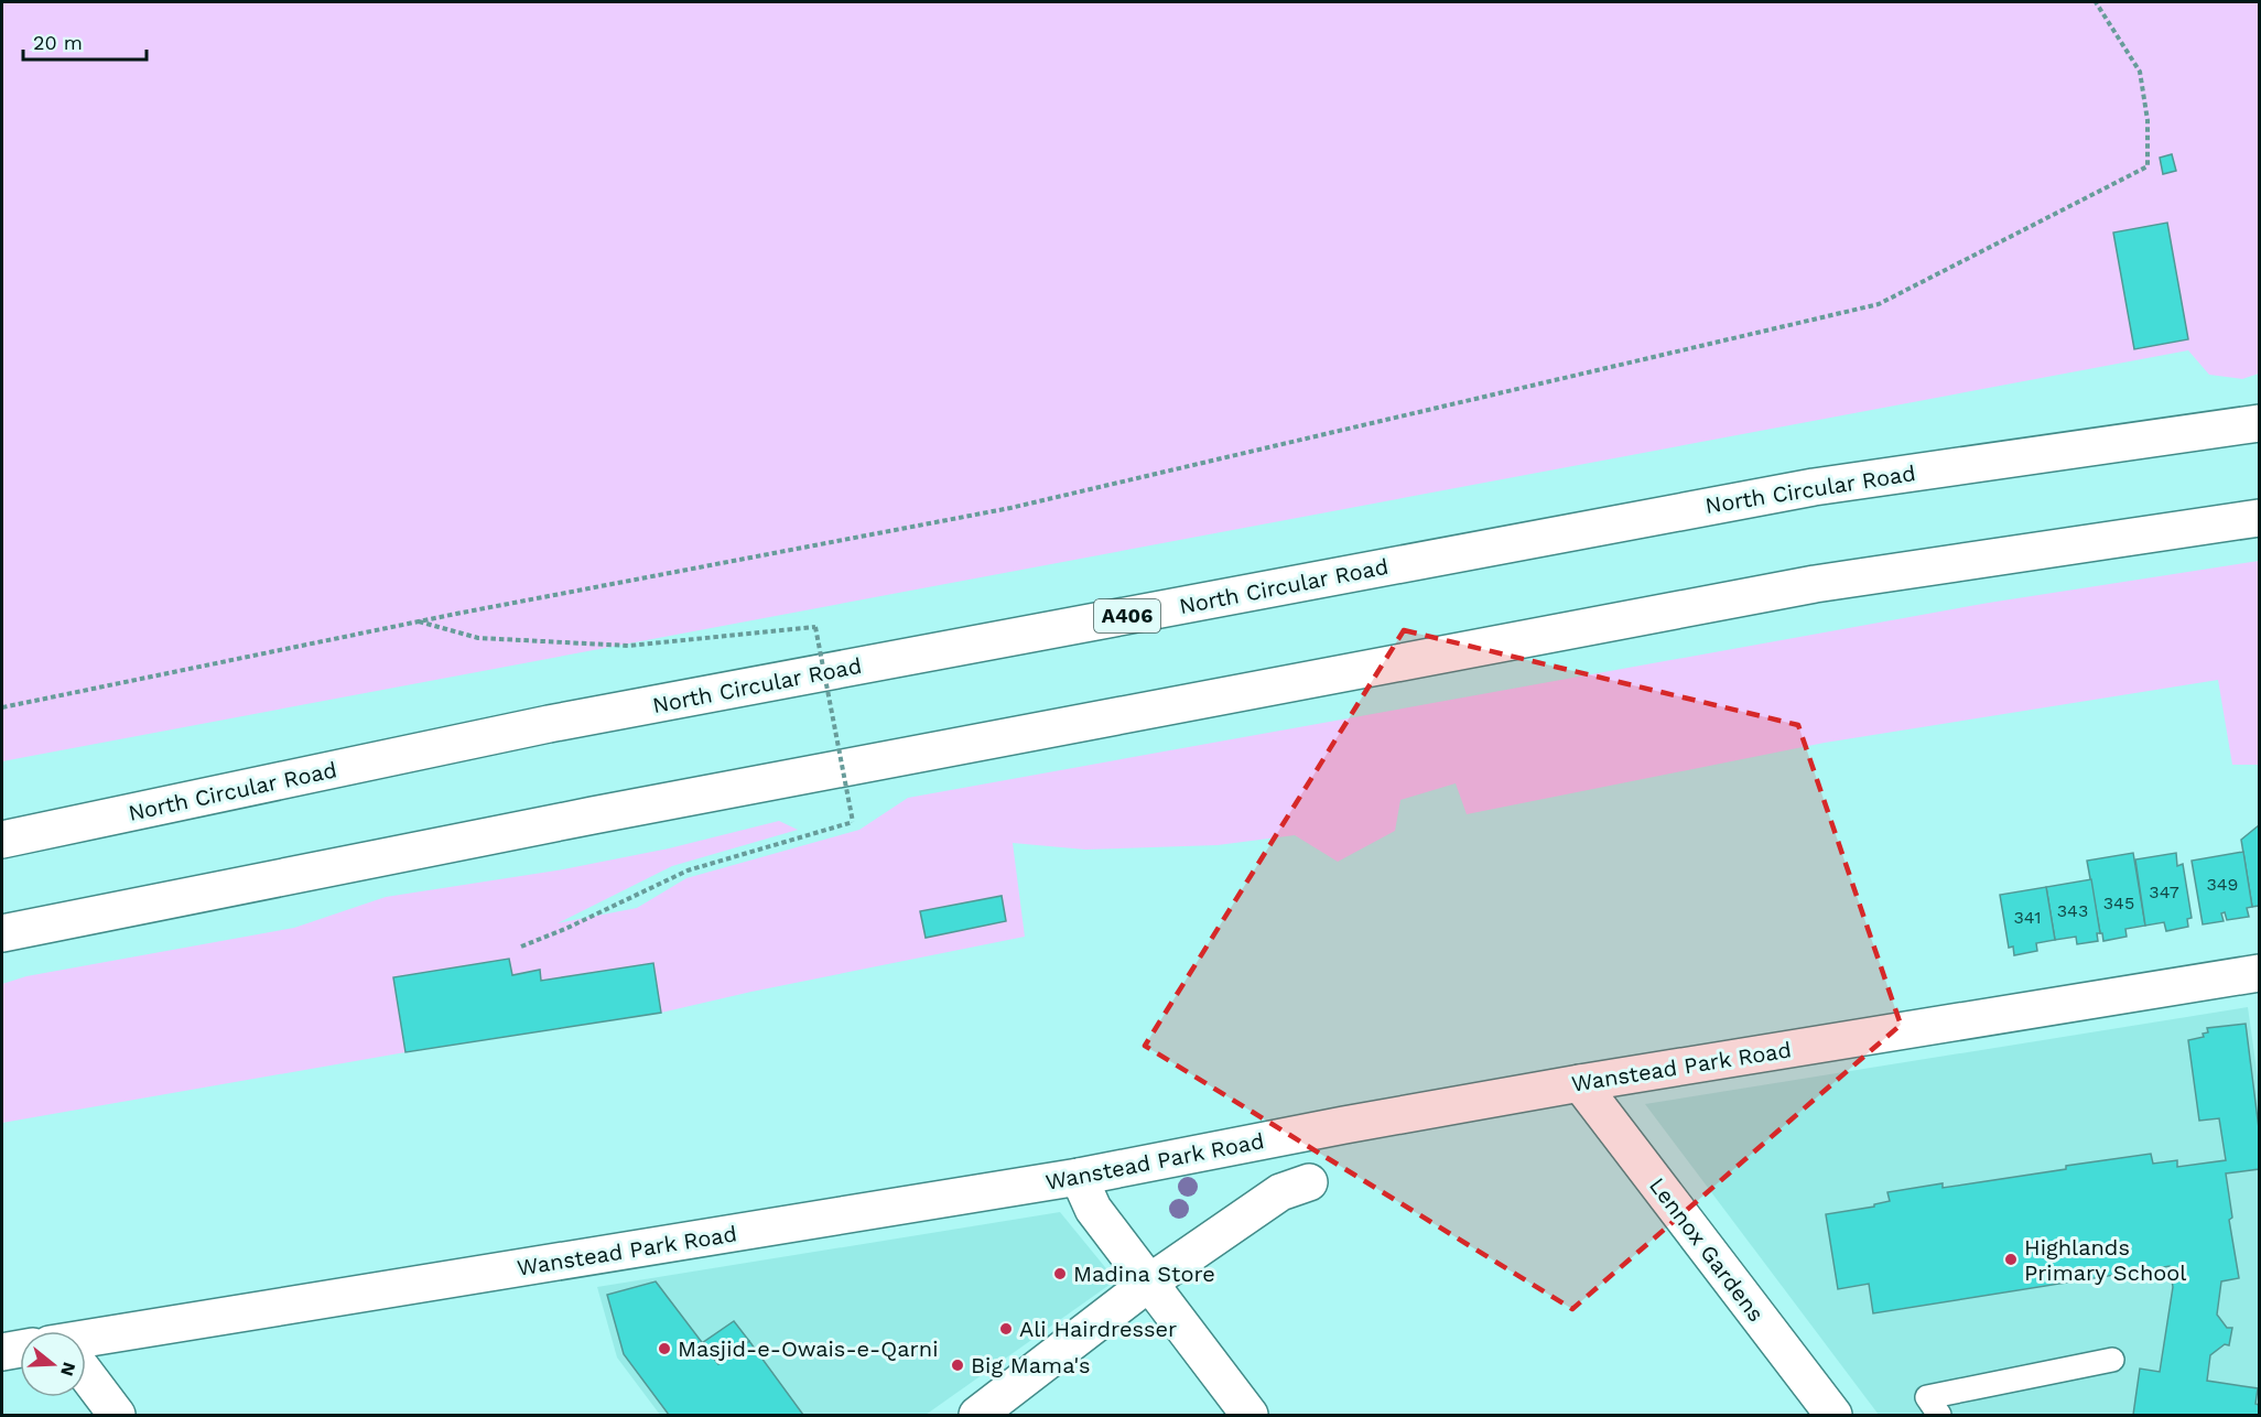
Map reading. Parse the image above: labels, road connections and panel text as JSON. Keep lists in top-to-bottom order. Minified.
{"streets":{"main road":["North Circular Road","A406","Wanstead Park Road","Lennox Gardens"]},"crossings":[["Wanstead Park Road","Lennox Gardens"]],"places":["Highlands Primary School","Madina Store","Ali Hairdresser","Masjid-e-Owais-e-Qarni","Big Mama's"],"house_numbers":["349","347","345","343","341"],"scale_bar":"20 m","north":"right"}
